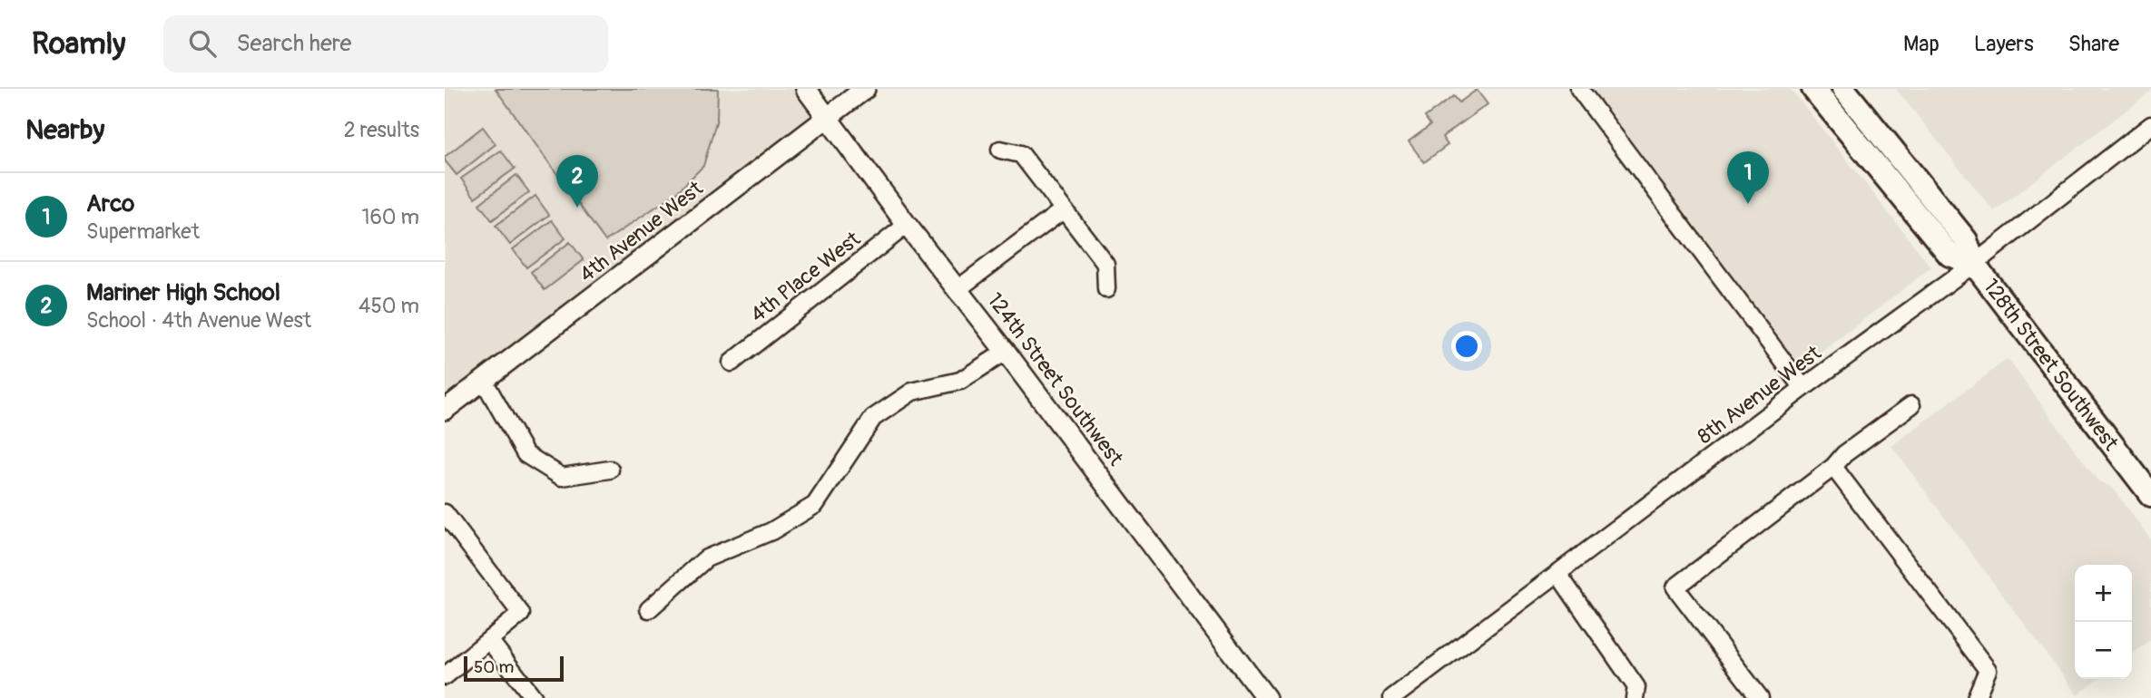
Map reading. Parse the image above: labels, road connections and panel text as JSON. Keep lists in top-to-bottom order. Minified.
{"streets":{"main road":["128th Street Southwest"],"street":["4th Avenue West","4th Place West","124th Street Southwest","8th Avenue West"]},"crossings":[["4th Avenue West","124th Street Southwest"],["4th Place West","124th Street Southwest"],["128th Street Southwest","8th Avenue West"]],"scale_bar":"50 m","page":{"header":"Roamly","search":"Search here","nav":["Map","Layers","Share"],"heading":["Nearby","2 results"],"pins":["1","2"],"list":[{"mark":"1","name":"Arco","note":"Supermarket","value":"160 m"},{"mark":"2","name":"Mariner High School","note":"School · 4th Avenue West","value":"450 m"}],"map_buttons":["+","−"],"scale":"50 m"}}
